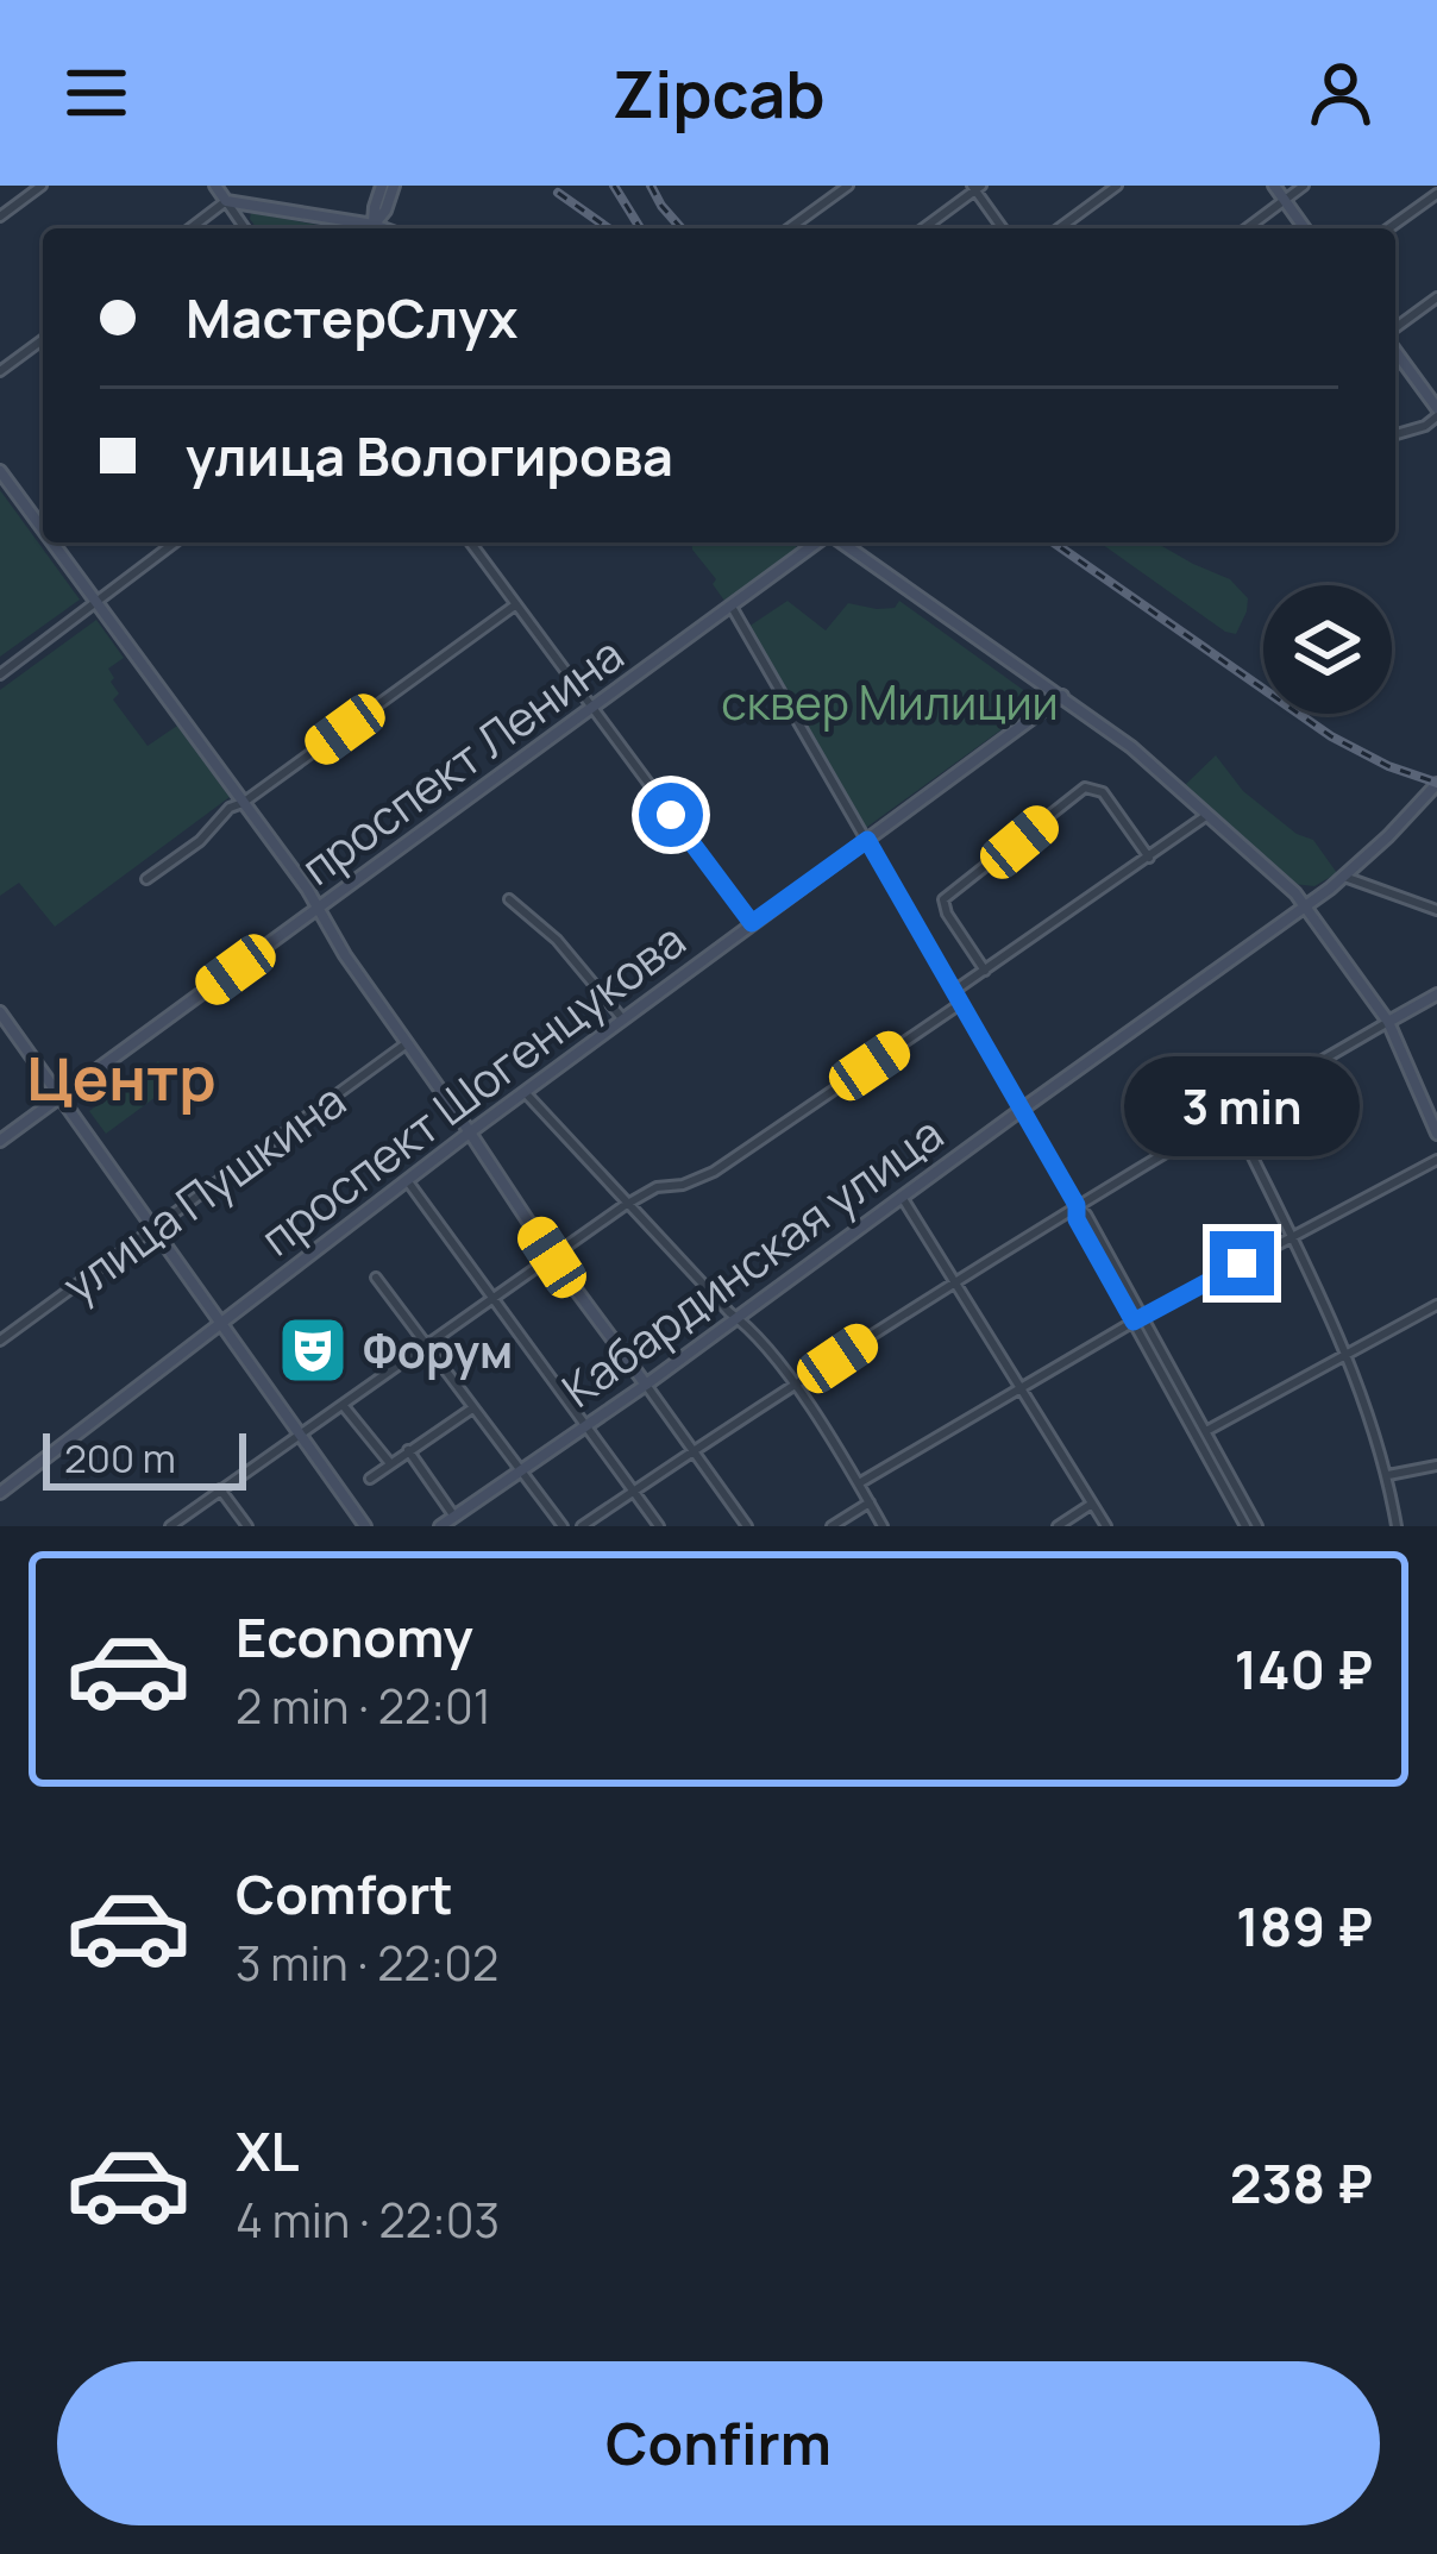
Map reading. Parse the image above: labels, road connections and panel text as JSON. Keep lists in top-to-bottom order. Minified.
{"streets":{"main road":["проспект Ленина","проспект Шогенцукова","Кабардинская улица"],"street":["улица Пушкина"]},"districts":["Центр"],"parks":["сквер Милиции"],"places":{"theatre":["Форум"]},"scale_bar":"200 m","page":{"header":"Zipcab","banner":["МастерСлух","улица Вологирова"],"bubble":"3 min","scale":"200 m","list":[{"name":"Economy","note":"2 min · 22:01","value":"140 ₽"},{"name":"Comfort","note":"3 min · 22:02","value":"189 ₽"},{"name":"XL","note":"4 min · 22:03","value":"238 ₽"}],"buttons":"Confirm"}}
